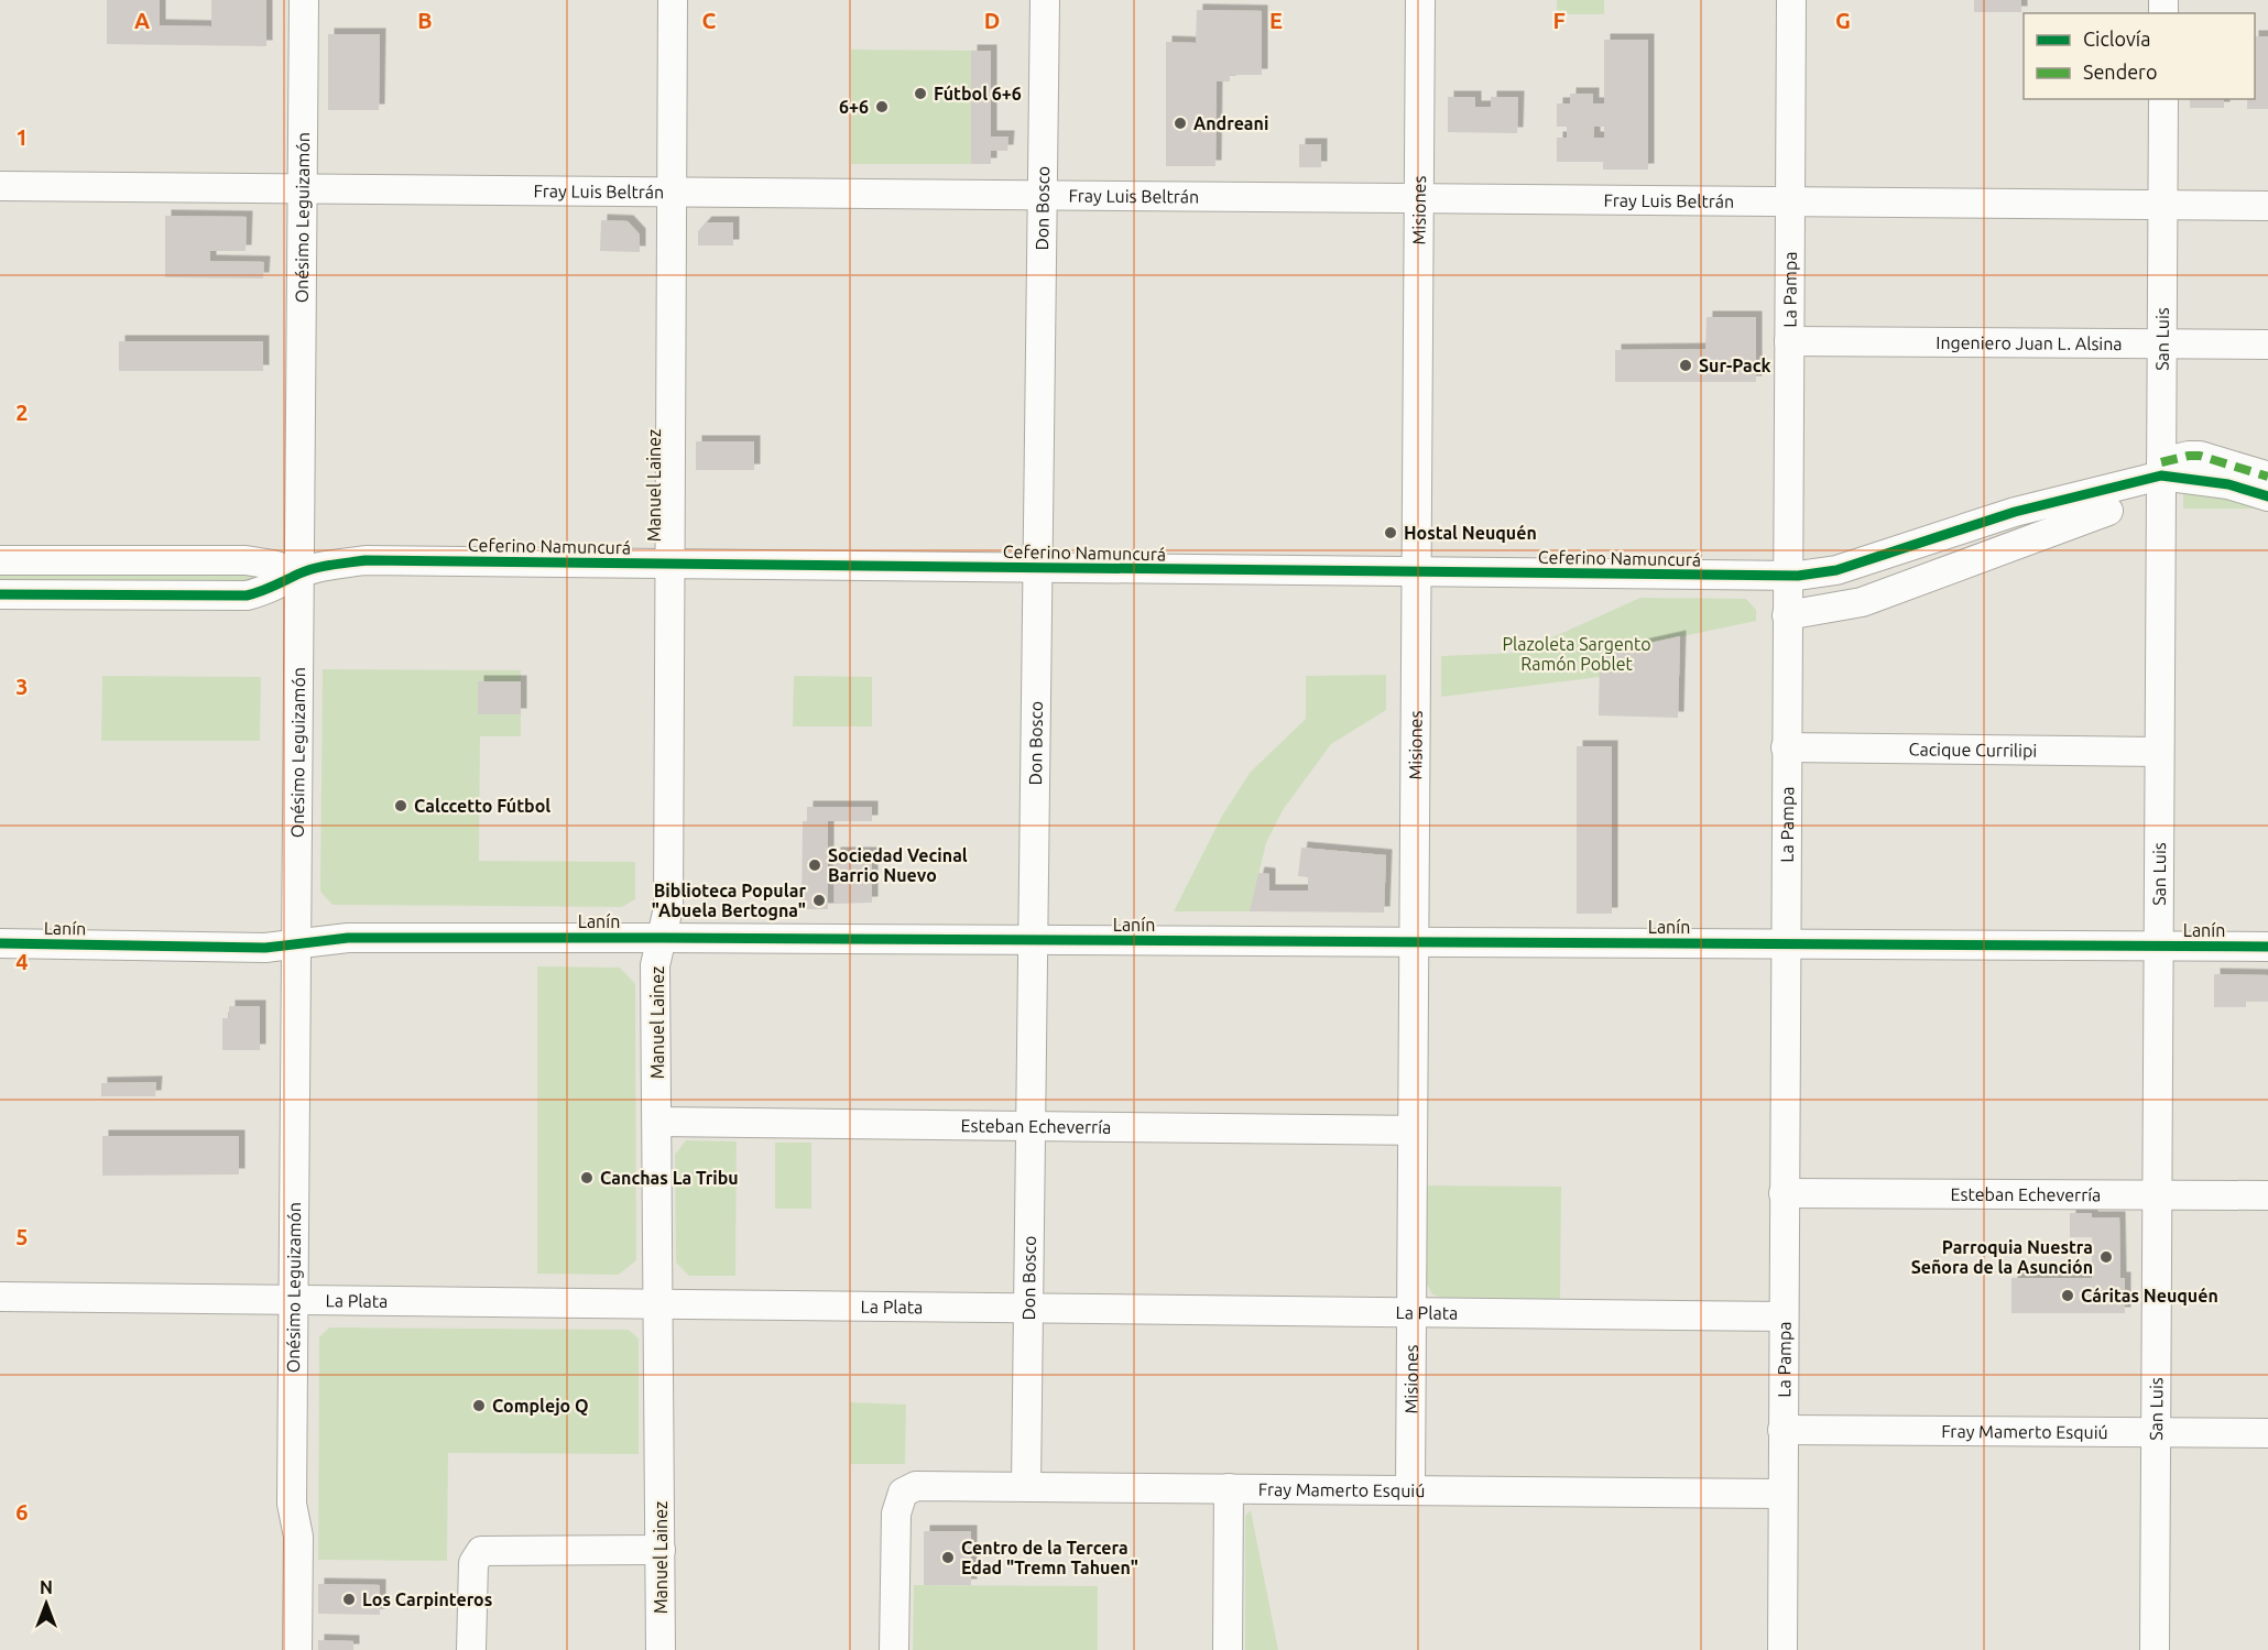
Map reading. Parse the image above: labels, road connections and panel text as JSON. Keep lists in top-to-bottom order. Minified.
{"streets":{"street":["Fray Luis Beltrán","Don Bosco","Misiones","Onésimo Leguizamón","La Pampa","San Luis","Ingeniero Juan L. Alsina","Manuel Lainez","Ceferino Namuncurá","Cacique Currilipi","Lanín","Esteban Echeverría","La Plata","Fray Mamerto Esquiú"]},"crossings":[["Fray Luis Beltrán","Don Bosco"],["Fray Luis Beltrán","Misiones"],["Fray Luis Beltrán","Onésimo Leguizamón"],["Fray Luis Beltrán","La Pampa"],["Fray Luis Beltrán","San Luis"],["Fray Luis Beltrán","Manuel Lainez"],["Don Bosco","Ceferino Namuncurá"],["Don Bosco","Lanín"],["Don Bosco","Esteban Echeverría"],["Don Bosco","La Plata"],["Don Bosco","Fray Mamerto Esquiú"],["Misiones","Ceferino Namuncurá"],["Misiones","Lanín"],["Misiones","Esteban Echeverría"],["Misiones","La Plata"],["Misiones","Fray Mamerto Esquiú"],["Onésimo Leguizamón","Ceferino Namuncurá"],["Onésimo Leguizamón","Lanín"],["Onésimo Leguizamón","La Plata"],["La Pampa","Ingeniero Juan L. Alsina"],["La Pampa","Ceferino Namuncurá"],["La Pampa","Cacique Currilipi"],["La Pampa","Lanín"],["La Pampa","Esteban Echeverría"],["La Pampa","La Plata"],["La Pampa","Fray Mamerto Esquiú"],["San Luis","Ingeniero Juan L. Alsina"],["San Luis","Ceferino Namuncurá"],["San Luis","Cacique Currilipi"],["San Luis","Lanín"],["San Luis","Esteban Echeverría"],["San Luis","Fray Mamerto Esquiú"],["Manuel Lainez","Ceferino Namuncurá"],["Manuel Lainez","Lanín"],["Manuel Lainez","Esteban Echeverría"],["Manuel Lainez","La Plata"]],"parks":["Plazoleta Sargento Ramón Poblet"],"places":["Fútbol 6+6","6+6","Andreani","Sur-Pack","Hostal Neuquén","Calccetto Fútbol","Sociedad Vecinal Barrio Nuevo","Biblioteca Popular \"Abuela Bertogna\"","Canchas La Tribu","Parroquia Nuestra Señora de la Asunción","Cáritas Neuquén","Complejo Q","Centro de la Tercera Edad \"Tremn Tahuen\"","Los Carpinteros"],"legend":["Ciclovía","Sendero"],"north":"top","grid":{"columns":["A","B","C","D","E","F","G"],"rows":["1","2","3","4","5","6"]}}
